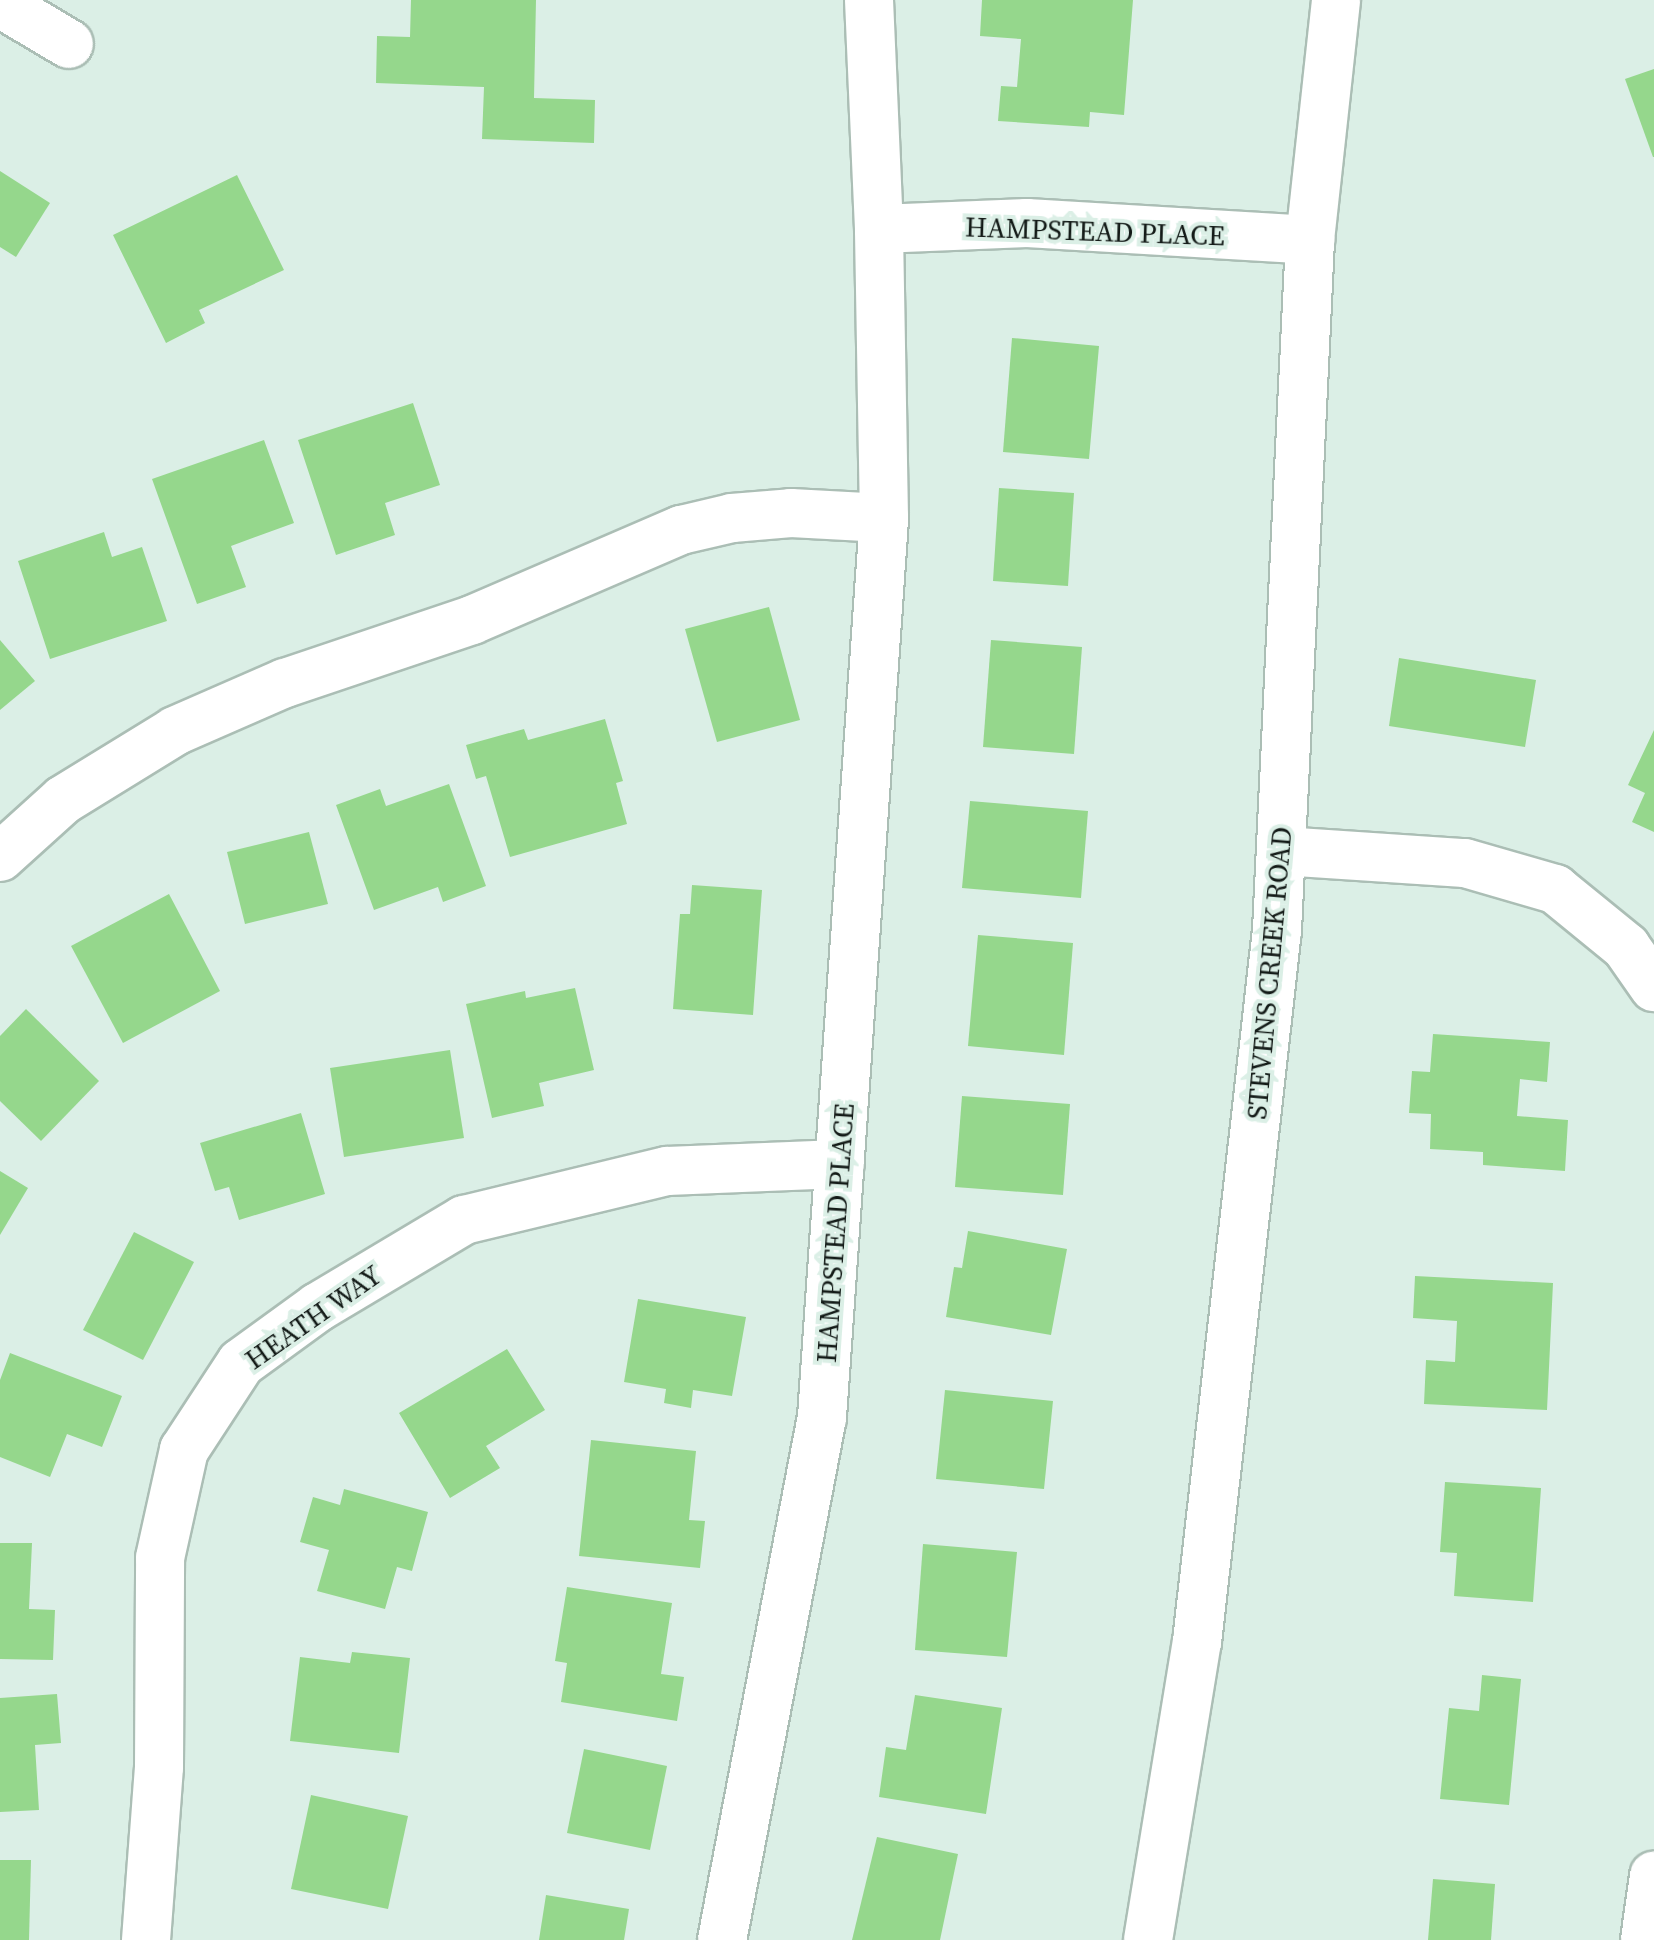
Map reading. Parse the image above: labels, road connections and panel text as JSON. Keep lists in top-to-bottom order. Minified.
{"streets":{"street":["HAMPSTEAD PLACE","STEVENS CREEK ROAD","HEATH WAY"]},"crossings":[["HAMPSTEAD PLACE","STEVENS CREEK ROAD"],["HAMPSTEAD PLACE","HEATH WAY"]]}
